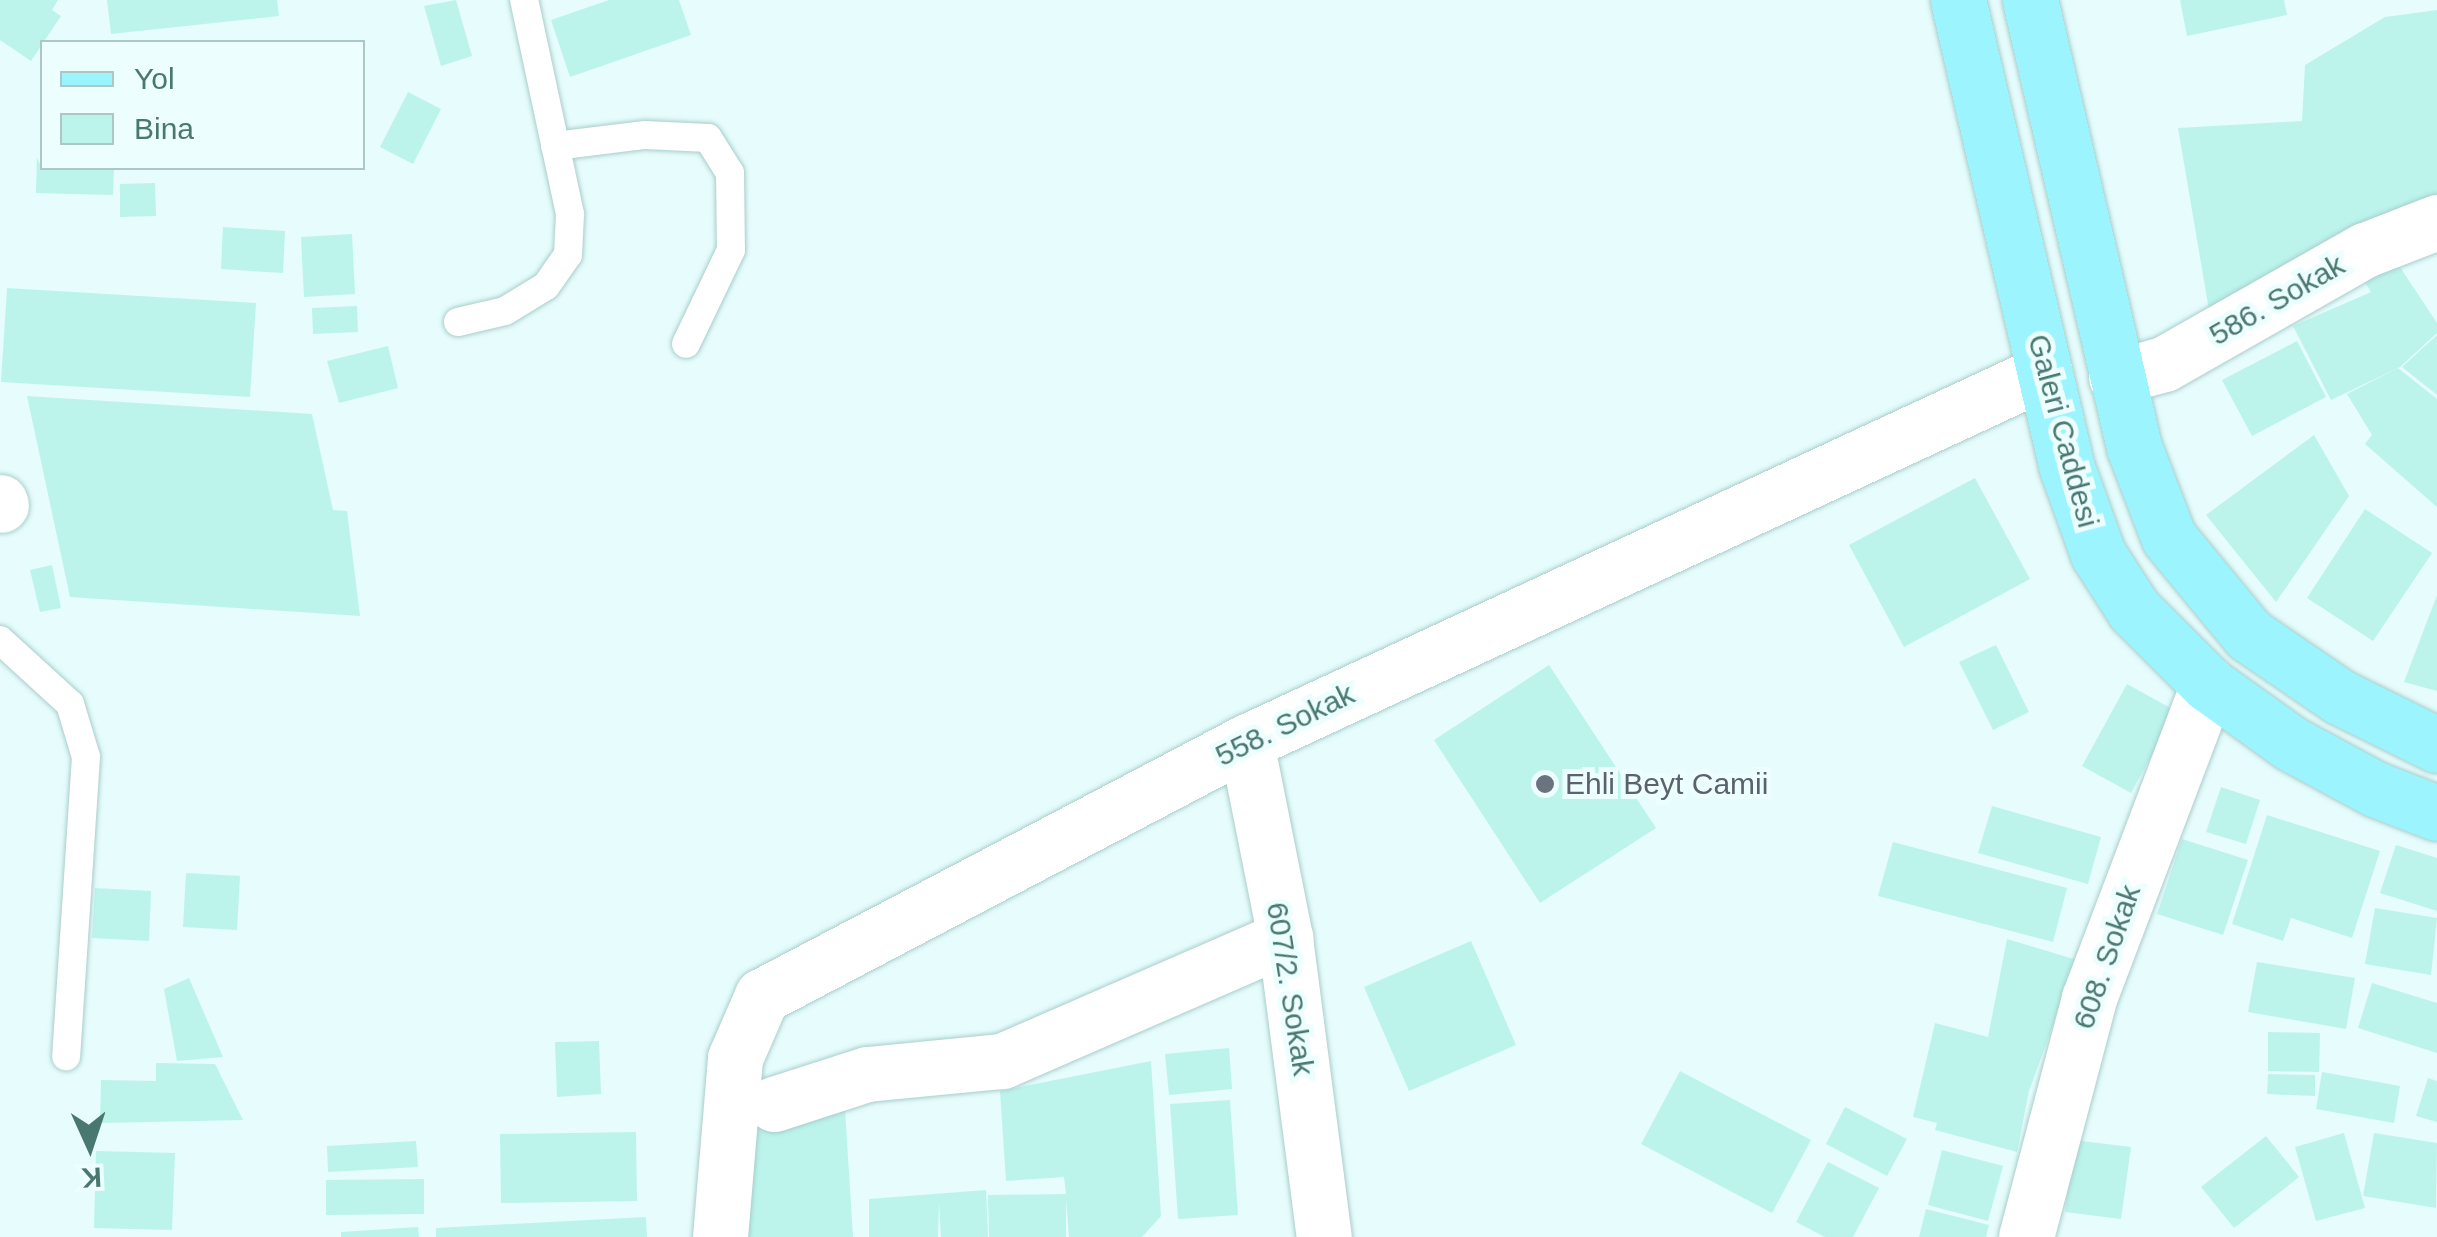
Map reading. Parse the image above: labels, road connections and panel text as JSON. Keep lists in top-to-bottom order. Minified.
{"streets":{"main road":["Galeri Caddesi"],"street":["586. Sokak","558. Sokak","608. Sokak","607/2. Sokak"]},"crossings":[["Galeri Caddesi","558. Sokak"],["Galeri Caddesi","608. Sokak"],["558. Sokak","607/2. Sokak"]],"places":["Ehli Beyt Camii"],"legend":["Yol","Bina"],"north":"bottom"}
